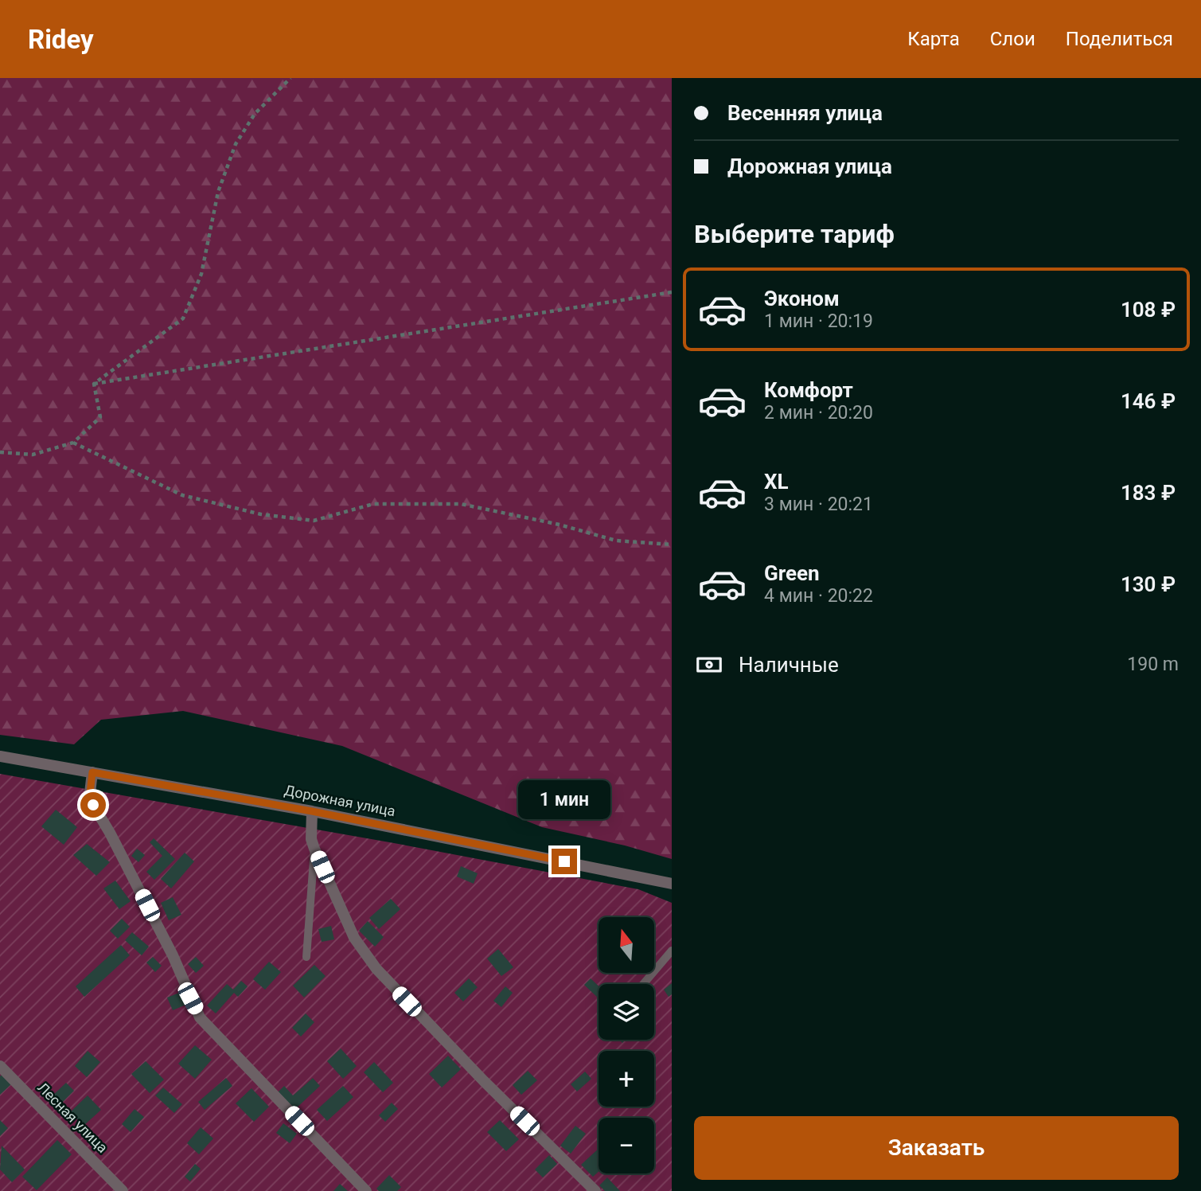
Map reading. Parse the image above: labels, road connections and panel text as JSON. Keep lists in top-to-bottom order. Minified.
{"streets":{"street":["Дорожная улица","Лесная улица"]},"north":"top","page":{"header":"Ridey","nav":["Карта","Слои","Поделиться"],"banner":["Весенняя улица","Дорожная улица"],"heading":"Выберите тариф","list":[{"name":"Эконом","note":"1 мин · 20:19","value":"108 ₽"},{"name":"Комфорт","note":"2 мин · 20:20","value":"146 ₽"},{"name":"XL","note":"3 мин · 20:21","value":"183 ₽"},{"name":"Green","note":"4 мин · 20:22","value":"130 ₽"}],"pay":["Наличные","190 m"],"bubble":"1 мин","map_buttons":["+","−"],"buttons":"Заказать"}}
